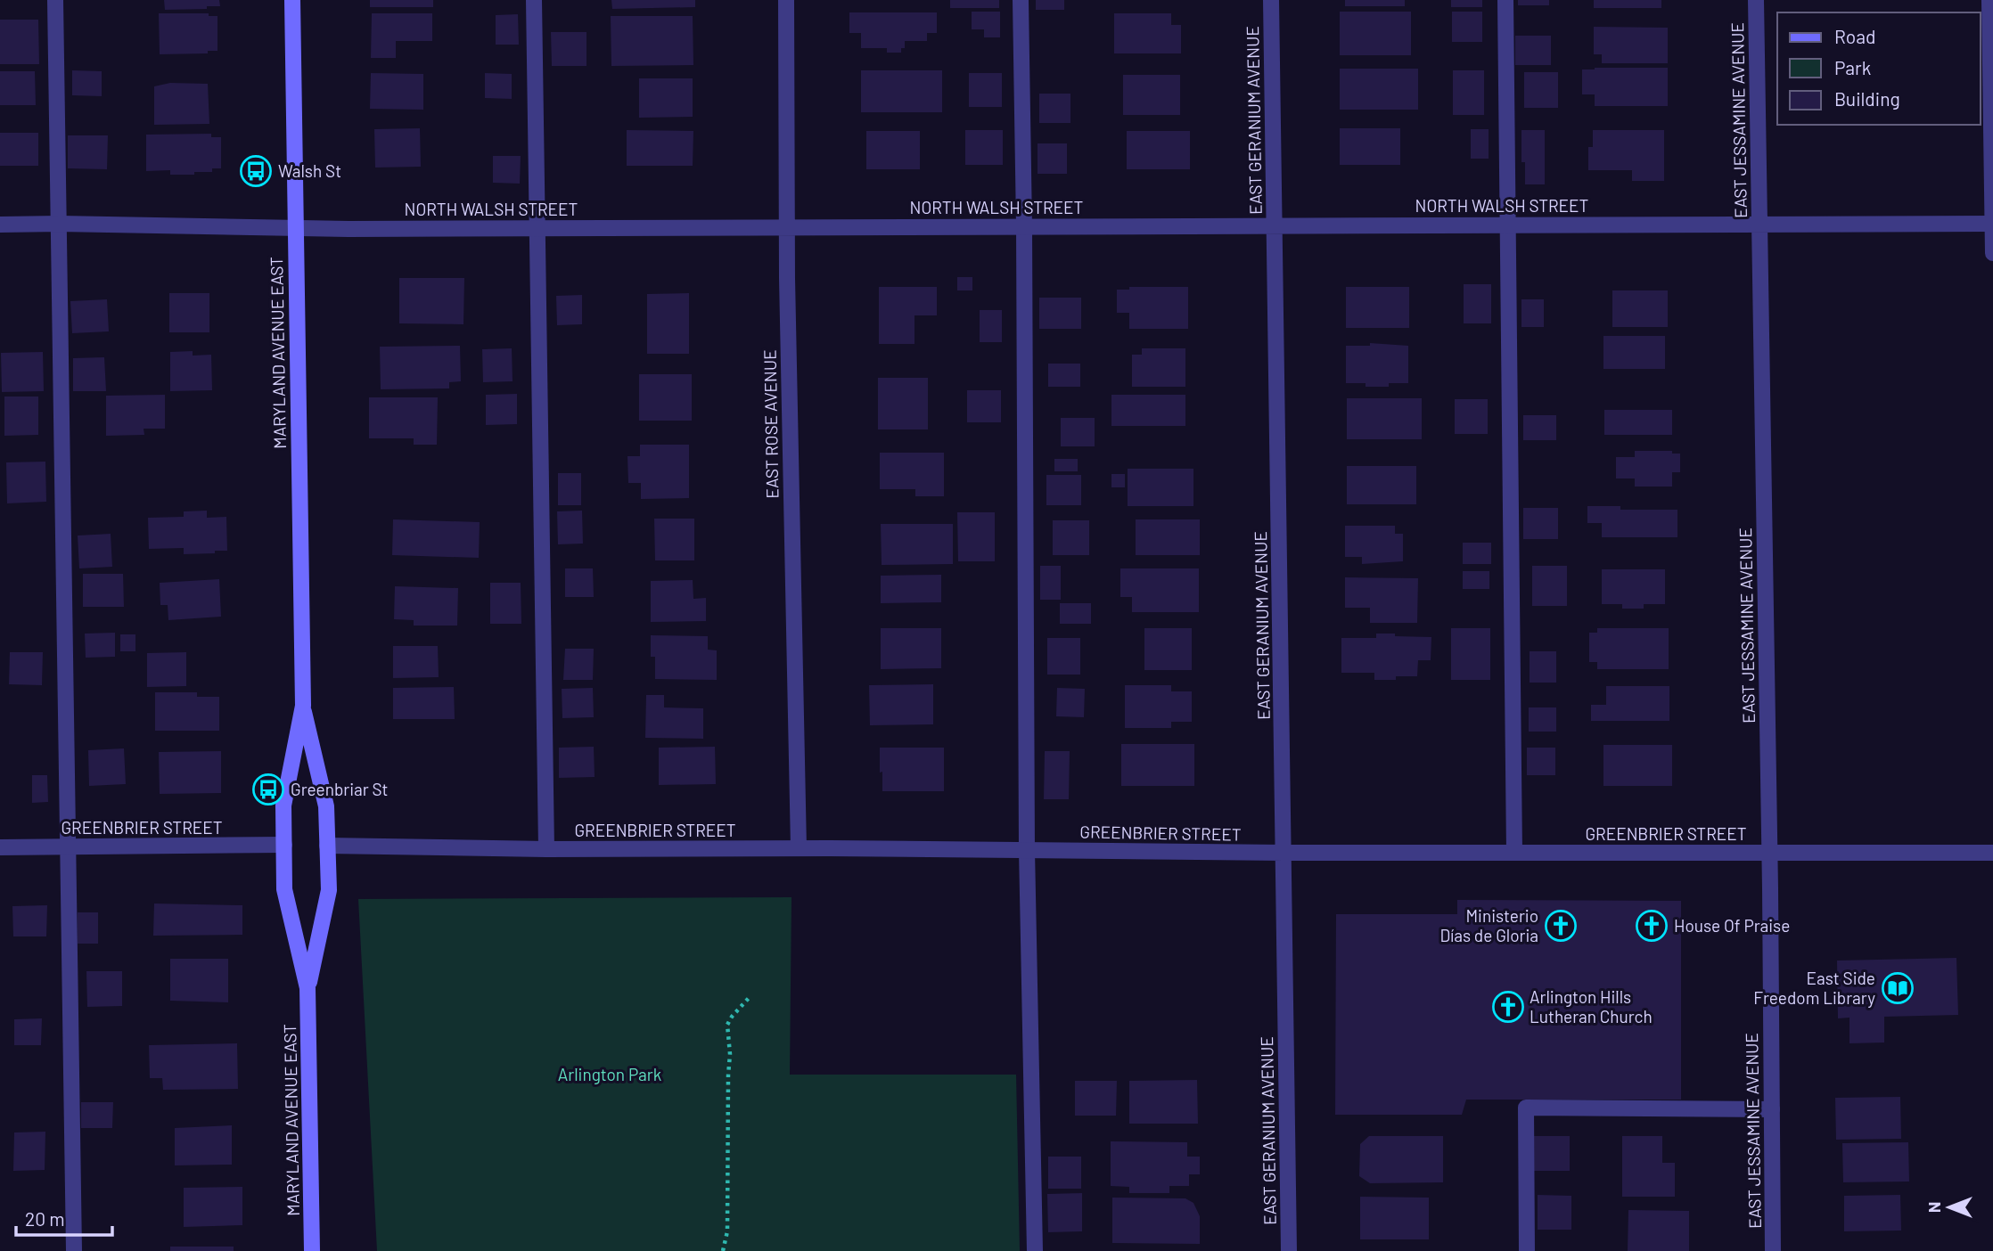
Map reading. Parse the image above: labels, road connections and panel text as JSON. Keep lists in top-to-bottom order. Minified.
{"streets":{"main road":["MARYLAND AVENUE EAST"],"street":["EAST GERANIUM AVENUE","EAST JESSAMINE AVENUE","NORTH WALSH STREET","EAST ROSE AVENUE","GREENBRIER STREET"]},"crossings":[["EAST GERANIUM AVENUE","NORTH WALSH STREET"],["EAST GERANIUM AVENUE","GREENBRIER STREET"],["EAST JESSAMINE AVENUE","NORTH WALSH STREET"],["EAST JESSAMINE AVENUE","GREENBRIER STREET"],["NORTH WALSH STREET","MARYLAND AVENUE EAST"],["NORTH WALSH STREET","EAST ROSE AVENUE"],["MARYLAND AVENUE EAST","GREENBRIER STREET"],["EAST ROSE AVENUE","GREENBRIER STREET"]],"parks":["Arlington Park"],"places":{"bus stop":["Walsh St","Greenbriar St"],"church":["Ministerio Días de Gloria","House Of Praise","Arlington Hills Lutheran Church"],"library":["East Side Freedom Library"]},"legend":["Road","Park","Building"],"scale_bar":"20 m","north":"left"}
